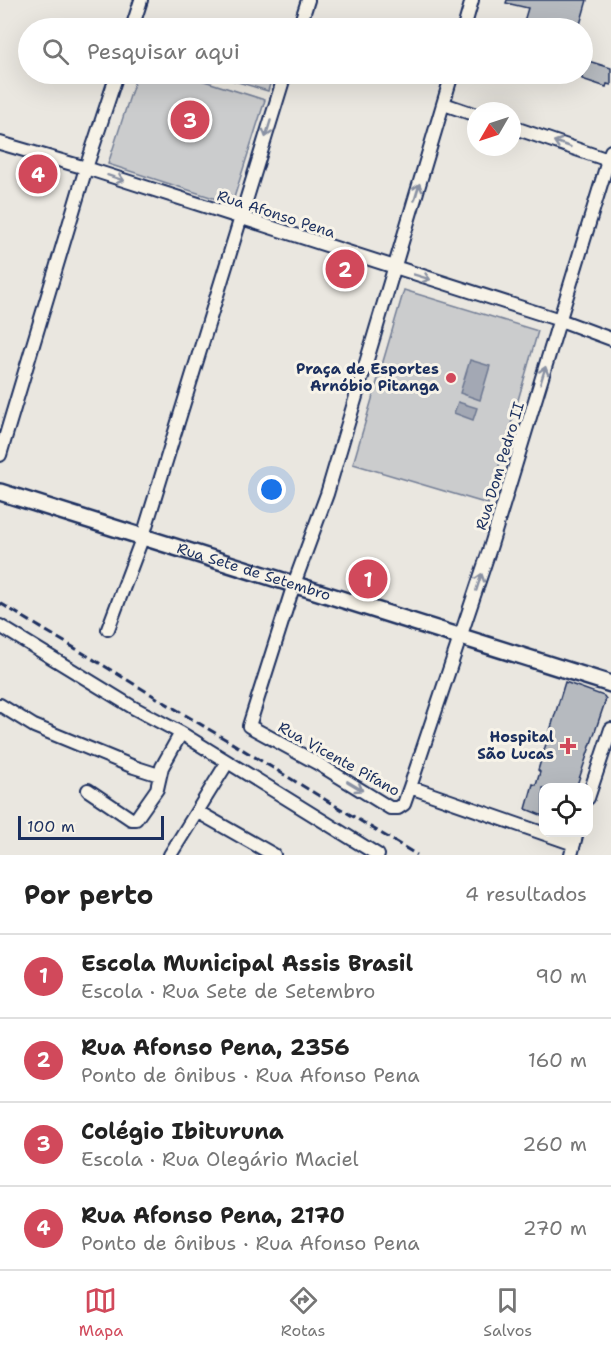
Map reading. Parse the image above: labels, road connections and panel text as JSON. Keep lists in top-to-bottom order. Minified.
{"streets":{"main road":["Rua Sete de Setembro"],"street":["Rua Afonso Pena","Rua Dom Pedro II","Rua Vicente Pifano"]},"crossings":[["Rua Afonso Pena","Rua Dom Pedro II"],["Rua Dom Pedro II","Rua Sete de Setembro"],["Rua Dom Pedro II","Rua Vicente Pifano"],["Rua Sete de Setembro","Rua Vicente Pifano"]],"one_way":["Rua Afonso Pena","Rua Dom Pedro II"],"places":{"other":["Praça de Esportes Arnóbio Pitanga"],"health":["Hospital São Lucas"]},"scale_bar":"100 m","north":"bottom left","page":{"search":"Pesquisar aqui","pins":["3","4","2","1"],"scale":"100 m","heading":["Por perto","4 resultados"],"list":[{"mark":"1","name":"Escola Municipal Assis Brasil","note":"Escola · Rua Sete de Setembro","value":"90 m"},{"mark":"2","name":"Rua Afonso Pena, 2356","note":"Ponto de ônibus · Rua Afonso Pena","value":"160 m"},{"mark":"3","name":"Colégio Ibituruna","note":"Escola · Rua Olegário Maciel","value":"260 m"},{"mark":"4","name":"Rua Afonso Pena, 2170","note":"Ponto de ônibus · Rua Afonso Pena","value":"270 m"}],"nav":["Mapa","Rotas","Salvos"]}}
